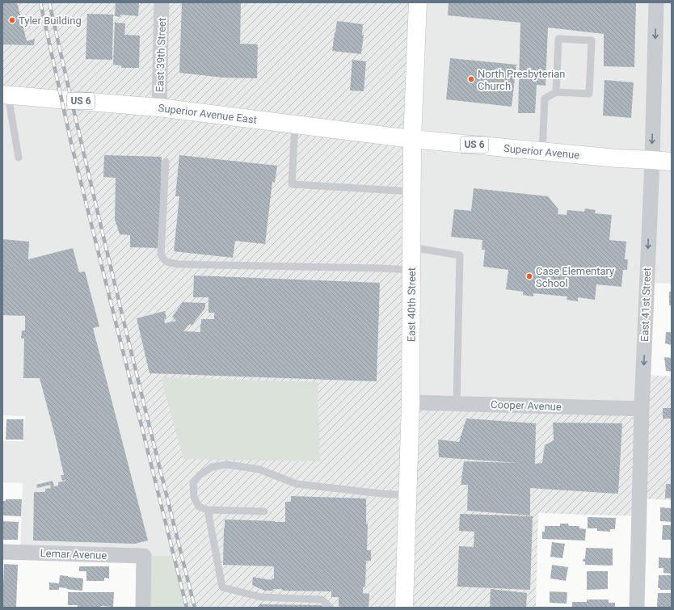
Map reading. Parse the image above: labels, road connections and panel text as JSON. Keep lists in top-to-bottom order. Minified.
{"streets":{"main road":["US 6","Superior Avenue East","Superior Avenue","East 40th Street"],"street":["East 39th Street","East 41st Street","Cooper Avenue","Lemar Avenue"]},"crossings":[["East 39th Street","Superior Avenue East"],["Superior Avenue East","Superior Avenue"],["Superior Avenue East","East 40th Street"],["Superior Avenue","East 41st Street"],["Superior Avenue","East 40th Street"],["East 41st Street","Cooper Avenue"],["East 40th Street","Cooper Avenue"]],"one_way":["East 41st Street"],"places":["Tyler Building","North Presbyterian Church","Case Elementary School"]}
